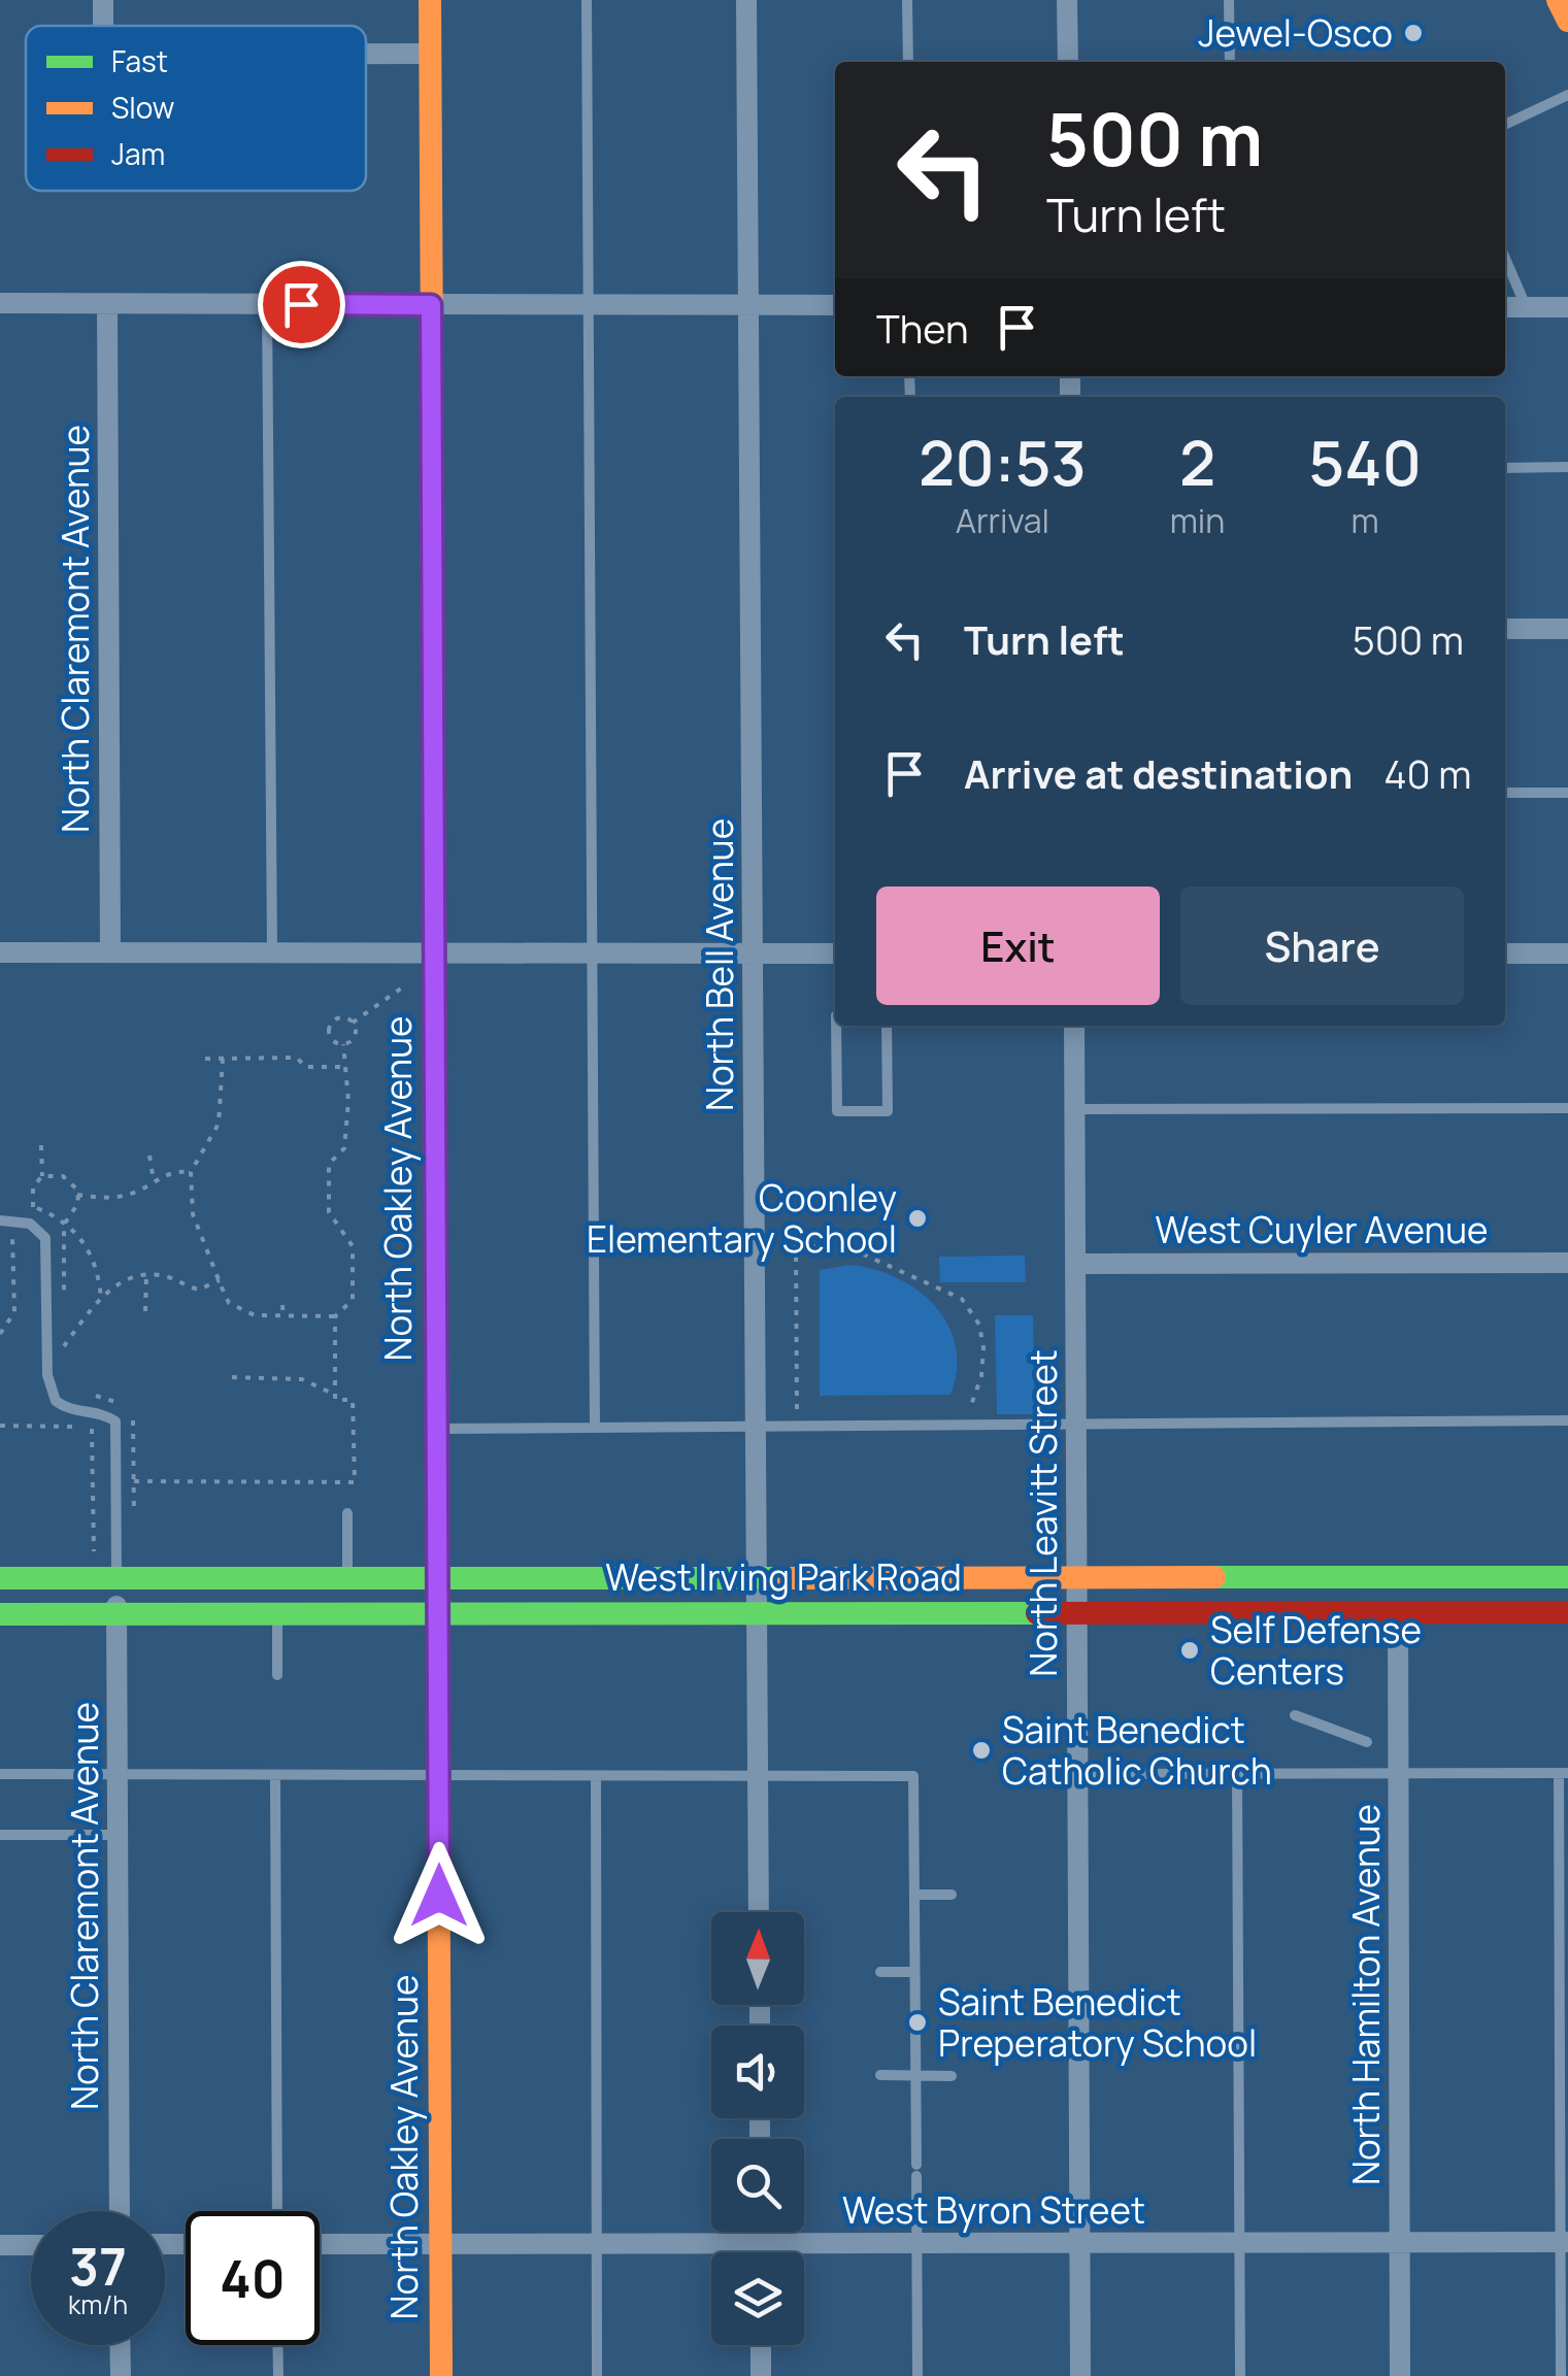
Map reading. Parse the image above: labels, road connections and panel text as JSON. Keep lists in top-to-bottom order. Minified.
{"streets":{"main road":["North Oakley Avenue","West Irving Park Road"],"street":["North Claremont Avenue","North Bell Avenue","West Cuyler Avenue","North Leavitt Street","North Hamilton Avenue","West Byron Street"]},"crossings":[["North Claremont Avenue","West Irving Park Road"],["North Bell Avenue","West Irving Park Road"],["North Oakley Avenue","West Irving Park Road"],["North Oakley Avenue","West Byron Street"],["West Cuyler Avenue","North Leavitt Street"],["North Leavitt Street","West Irving Park Road"],["North Leavitt Street","West Byron Street"],["West Irving Park Road","North Hamilton Avenue"],["North Hamilton Avenue","West Byron Street"]],"places":["Jewel-Osco","Coonley Elementary School","Self Defense Centers","Saint Benedict Catholic Church","Saint Benedict Preperatory School"],"legend":["Fast","Slow","Jam"],"north":"top","page":{"turn":["500 m","Turn left"],"then":"Then","eta":["20:53","Arrival","2","min","540","m"],"list":[{"name":"Turn left","value":"500 m"},{"name":"Arrive at destination","value":"40 m"}],"buttons":["Exit","Share"],"speed":"37 km/h","limit":"40"}}
